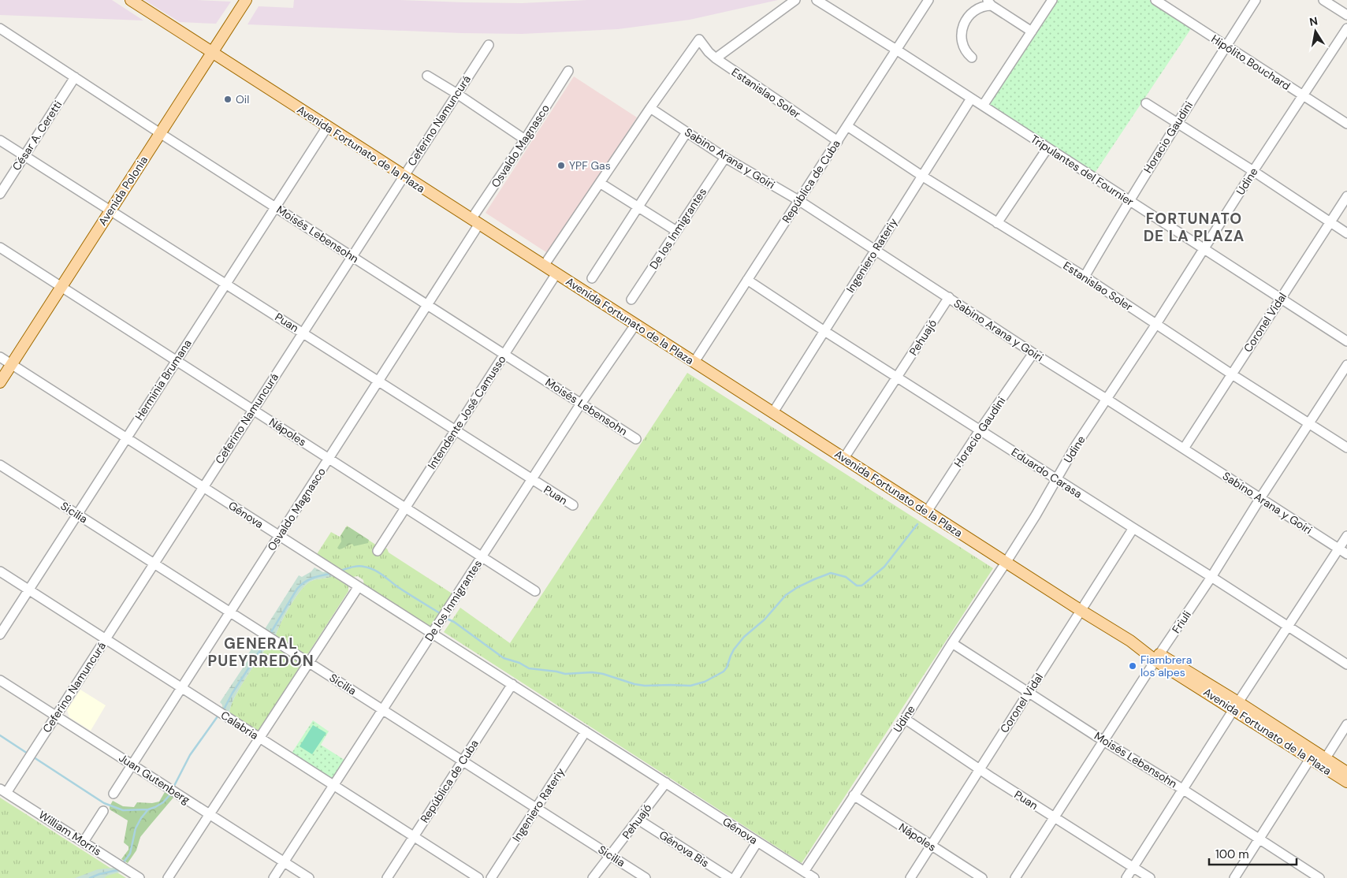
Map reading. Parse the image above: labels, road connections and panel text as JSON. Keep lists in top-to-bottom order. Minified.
{"streets":{"main road":["Avenida Fortunato de la Plaza","Avenida Polonia"],"street":["Hipólito Bouchard","Estanislao Soler","Ceferino Namuncurá","César A. Ceretti","Horacio Gaudini","Osvaldo Magnasco","Sabino Arana y Goiri","Tripulantes del Fournier","República de Cuba","Udine","De los Inmigrantes","Moisés Lebensohn","Ingeniero Rateriy","Puan","Coronel Vidal","Pehuajó","Herminia Brumana","Intendente José Camusso","Nápoles","Eduardo Carasa","Sicilia","Génova","Friuli","Calabria","Juan Gutenberg","William Morris","Génova Bis"]},"crossings":[["Hipólito Bouchard","Horacio Gaudini"],["Hipólito Bouchard","Udine"],["Estanislao Soler","Horacio Gaudini"],["Estanislao Soler","Sabino Arana y Goiri"],["Estanislao Soler","República de Cuba"],["Estanislao Soler","Udine"],["Estanislao Soler","Ingeniero Rateriy"],["Estanislao Soler","Coronel Vidal"],["Estanislao Soler","Friuli"],["Ceferino Namuncurá","Avenida Fortunato de la Plaza"],["Ceferino Namuncurá","Moisés Lebensohn"],["Ceferino Namuncurá","Puan"],["Ceferino Namuncurá","Nápoles"],["Ceferino Namuncurá","Sicilia"],["Ceferino Namuncurá","Génova"],["Ceferino Namuncurá","Calabria"],["Ceferino Namuncurá","Juan Gutenberg"],["Ceferino Namuncurá","William Morris"],["César A. Ceretti","Moisés Lebensohn"],["César A. Ceretti","Puan"],["Horacio Gaudini","Avenida Fortunato de la Plaza"],["Horacio Gaudini","Sabino Arana y Goiri"],["Horacio Gaudini","Tripulantes del Fournier"],["Horacio Gaudini","Eduardo Carasa"],["Osvaldo Magnasco","Avenida Fortunato de la Plaza"],["Osvaldo Magnasco","Moisés Lebensohn"],["Osvaldo Magnasco","Puan"],["Osvaldo Magnasco","Nápoles"],["Osvaldo Magnasco","Sicilia"],["Osvaldo Magnasco","Génova"],["Osvaldo Magnasco","Calabria"],["Osvaldo Magnasco","Juan Gutenberg"],["Avenida Fortunato de la Plaza","República de Cuba"],["Avenida Fortunato de la Plaza","Udine"],["Avenida Fortunato de la Plaza","Avenida Polonia"],["Avenida Fortunato de la Plaza","De los Inmigrantes"],["Avenida Fortunato de la Plaza","Ingeniero Rateriy"],["Avenida Fortunato de la Plaza","Coronel Vidal"],["Avenida Fortunato de la Plaza","Pehuajó"],["Avenida Fortunato de la Plaza","Herminia Brumana"],["Avenida Fortunato de la Plaza","Intendente José Camusso"],["Avenida Fortunato de la Plaza","Friuli"],["Sabino Arana y Goiri","República de Cuba"],["Sabino Arana y Goiri","Udine"],["Sabino Arana y Goiri","De los Inmigrantes"],["Sabino Arana y Goiri","Ingeniero Rateriy"],["Sabino Arana y Goiri","Coronel Vidal"],["Sabino Arana y Goiri","Pehuajó"],["Sabino Arana y Goiri","Friuli"],["Tripulantes del Fournier","República de Cuba"],["Tripulantes del Fournier","Udine"],["Tripulantes del Fournier","Ingeniero Rateriy"],["Tripulantes del Fournier","Coronel Vidal"],["República de Cuba","Eduardo Carasa"],["República de Cuba","Sicilia"],["República de Cuba","Génova"],["República de Cuba","Calabria"],["Udine","Moisés Lebensohn"],["Udine","Puan"],["Udine","Nápoles"],["Udine","Eduardo Carasa"],["Udine","Génova"],["Avenida Polonia","Moisés Lebensohn"],["Avenida Polonia","Puan"],["Avenida Polonia","Nápoles"],["Avenida Polonia","Génova"],["De los Inmigrantes","Moisés Lebensohn"],["De los Inmigrantes","Puan"],["De los Inmigrantes","Nápoles"],["De los Inmigrantes","Sicilia"],["De los Inmigrantes","Génova"],["De los Inmigrantes","Calabria"],["De los Inmigrantes","Juan Gutenberg"],["Moisés Lebensohn","Coronel Vidal"],["Moisés Lebensohn","Herminia Brumana"],["Moisés Lebensohn","Intendente José Camusso"],["Moisés Lebensohn","Friuli"],["Ingeniero Rateriy","Eduardo Carasa"],["Ingeniero Rateriy","Sicilia"],["Ingeniero Rateriy","Génova"],["Puan","Coronel Vidal"],["Puan","Herminia Brumana"],["Puan","Intendente José Camusso"],["Puan","Friuli"],["Coronel Vidal","Nápoles"],["Coronel Vidal","Eduardo Carasa"],["Pehuajó","Eduardo Carasa"],["Pehuajó","Sicilia"],["Pehuajó","Génova"],["Pehuajó","Génova Bis"],["Herminia Brumana","Nápoles"],["Herminia Brumana","Sicilia"],["Herminia Brumana","Génova"],["Herminia Brumana","Calabria"],["Intendente José Camusso","Nápoles"],["Eduardo Carasa","Friuli"]],"districts":["FORTUNATO DE LA PLAZA","GENERAL PUEYRREDÓN"],"places":["Oil","YPF Gas","Fiambrera los alpes"],"scale_bar":"100 m","north":"top"}
